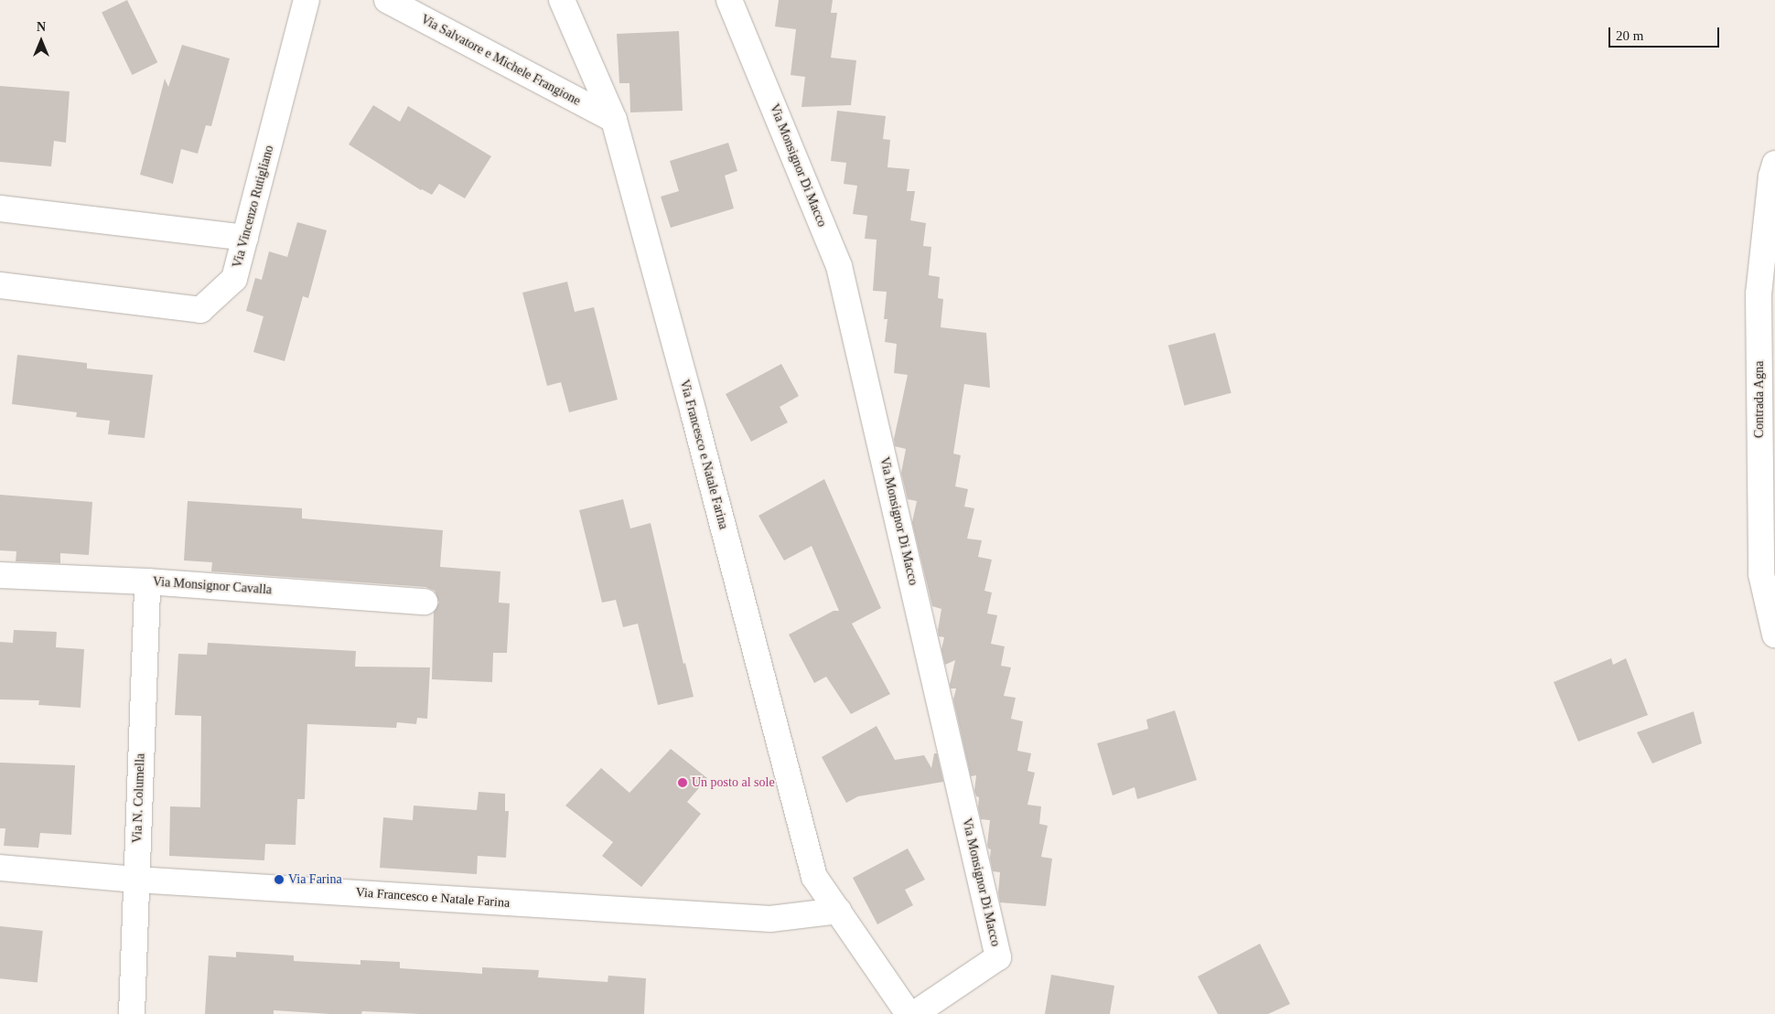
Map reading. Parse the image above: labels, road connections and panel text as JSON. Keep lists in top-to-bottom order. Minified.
{"streets":{"street":["Via Salvatore e Michele Frangione","Via Monsignor Di Macco","Via Vincenzo Rutigliano","Contrada Agna","Via Francesco e Natale Farina","Via Monsignor Cavalla","Via N. Columella"]},"crossings":[["Via Salvatore e Michele Frangione","Via Francesco e Natale Farina"],["Via Francesco e Natale Farina","Via N. Columella"],["Via Monsignor Cavalla","Via N. Columella"]],"places":["Un posto al sole","Via Farina"],"scale_bar":"20 m","north":"top"}
